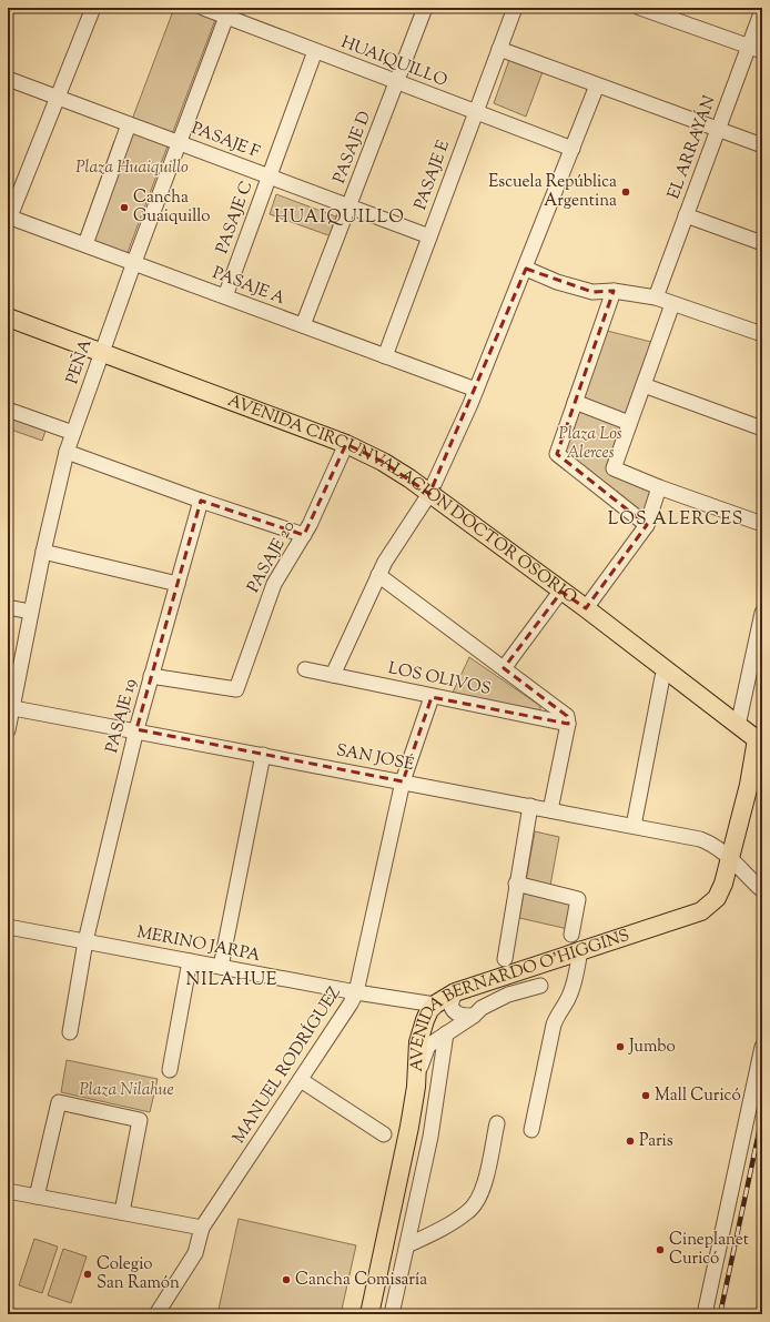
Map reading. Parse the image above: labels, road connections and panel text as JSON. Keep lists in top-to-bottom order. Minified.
{"streets":{"main road":["AVENIDA CIRCUNVALACIÓN DOCTOR OSORIO","AVENIDA BERNARDO O'HIGGINS"],"street":["HUAIQUILLO","PASAJE F","PASAJE D","EL ARRAYÁN","PASAJE E","PASAJE C","PASAJE A","PEÑA","PASAJE 20","LOS OLIVOS","PASAJE 19","SAN JOSÉ","MERINO JARPA","MANUEL RODRÍGUEZ"]},"crossings":[["HUAIQUILLO","PASAJE D"],["HUAIQUILLO","PASAJE E"],["HUAIQUILLO","PASAJE C"],["HUAIQUILLO","PEÑA"],["PASAJE F","PASAJE D"],["PASAJE F","PASAJE E"],["PASAJE F","PASAJE C"],["PASAJE F","PEÑA"],["PASAJE D","PASAJE A"],["PASAJE E","PASAJE A"],["PASAJE C","PASAJE A"],["PASAJE A","PEÑA"],["PEÑA","AVENIDA CIRCUNVALACIÓN DOCTOR OSORIO"],["PEÑA","SAN JOSÉ"],["AVENIDA CIRCUNVALACIÓN DOCTOR OSORIO","PASAJE 20"],["PASAJE 20","PASAJE 19"],["LOS OLIVOS","MANUEL RODRÍGUEZ"],["PASAJE 19","SAN JOSÉ"],["PASAJE 19","MERINO JARPA"],["SAN JOSÉ","AVENIDA BERNARDO O'HIGGINS"],["SAN JOSÉ","MANUEL RODRÍGUEZ"],["MERINO JARPA","AVENIDA BERNARDO O'HIGGINS"],["MERINO JARPA","MANUEL RODRÍGUEZ"]],"districts":["HUAIQUILLO","LOS ALERCES","NILAHUE"],"parks":["Plaza Huaiquillo","Plaza Los Alerces","Plaza Nilahue"],"places":["Escuela República Argentina","Cancha Guaiquillo","Jumbo","Mall Curicó","Paris","Cineplanet Curicó","Colegio San Ramón","Cancha Comisaría"]}
